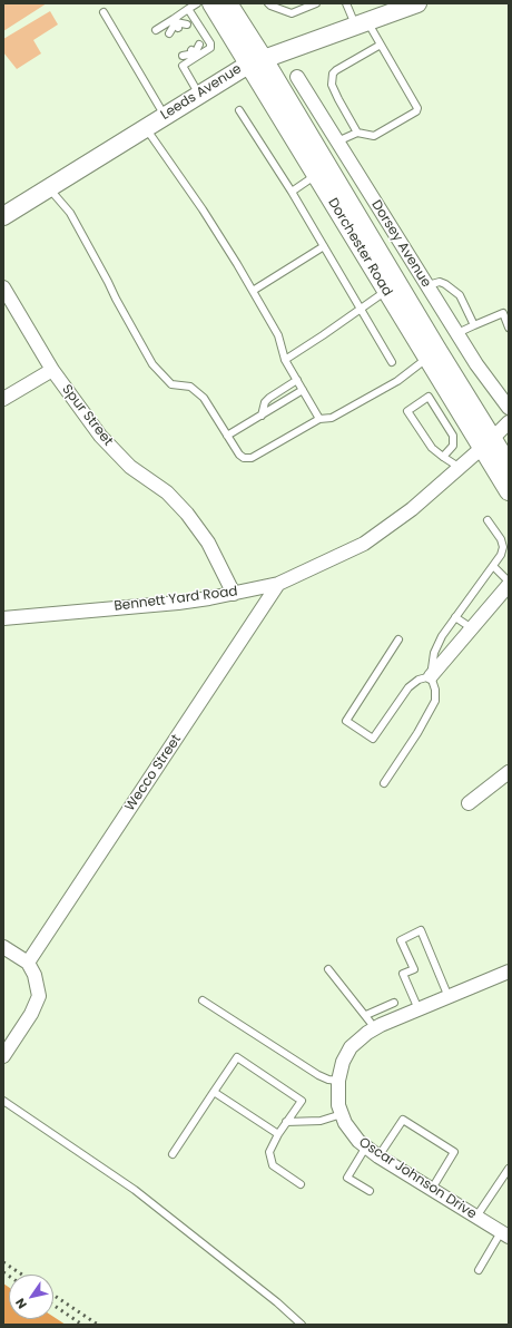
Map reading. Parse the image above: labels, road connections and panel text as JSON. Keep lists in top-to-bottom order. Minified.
{"streets":{"main road":["Leeds Avenue","Dorchester Road"],"street":["Dorsey Avenue","Spur Street","Bennett Yard Road","Wecco Street","Oscar Johnson Drive"]},"crossings":[["Leeds Avenue","Dorchester Road"],["Dorchester Road","Bennett Yard Road"],["Spur Street","Bennett Yard Road"],["Bennett Yard Road","Wecco Street"]],"north":"bottom left"}
